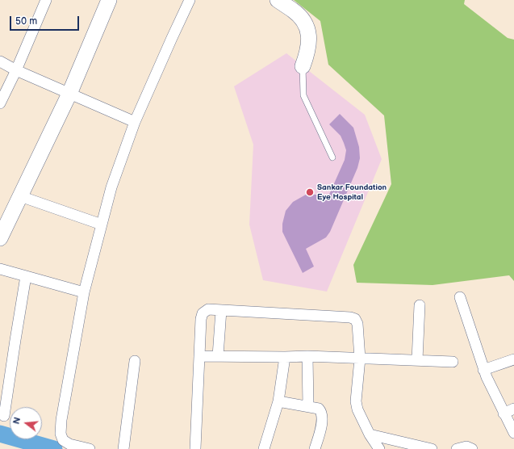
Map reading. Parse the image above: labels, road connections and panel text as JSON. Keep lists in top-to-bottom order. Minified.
{"places":["Sankar Foundation Eye Hospital"],"scale_bar":"50 m","north":"left"}
